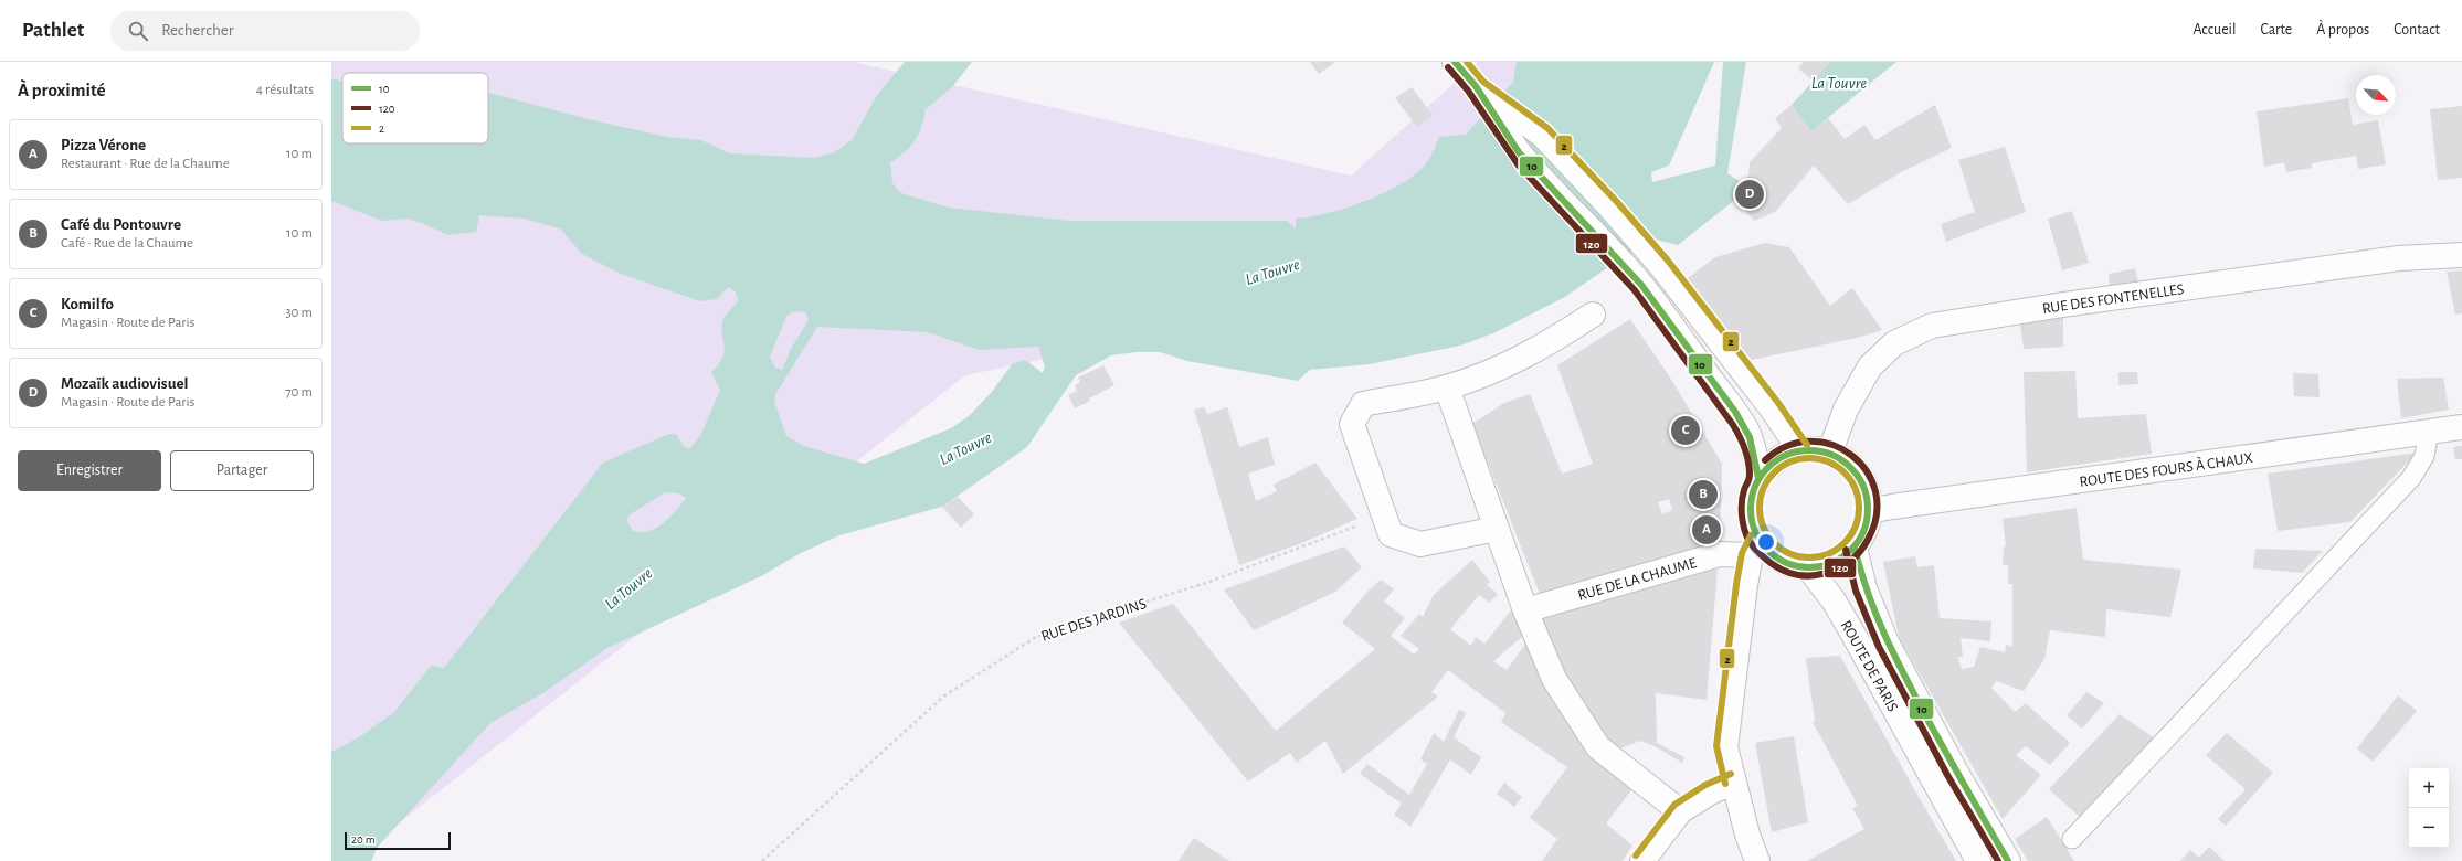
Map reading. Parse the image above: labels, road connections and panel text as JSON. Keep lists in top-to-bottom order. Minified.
{"streets":{"street":["RUE DES FONTENELLES","ROUTE DES FOURS À CHAUX","RUE DE LA CHAUME","ROUTE DE PARIS"],"path":["RUE DES JARDINS"]},"crossings":[["RUE DES FONTENELLES","ROUTE DES FOURS À CHAUX"],["RUE DES FONTENELLES","RUE DE LA CHAUME"],["RUE DES FONTENELLES","ROUTE DE PARIS"],["ROUTE DES FOURS À CHAUX","RUE DE LA CHAUME"],["ROUTE DES FOURS À CHAUX","ROUTE DE PARIS"],["RUE DE LA CHAUME","ROUTE DE PARIS"]],"water":["La Touvre"],"lines":["transit line 10","transit line 2","transit line 120"],"legend":["10","120","2"],"scale_bar":"20 m","north":"bottom right","page":{"header":"Pathlet","search":"Rechercher","nav":["Accueil","Carte","À propos","Contact"],"heading":["À proximité","4 résultats"],"list":[{"mark":"A","name":"Pizza Vérone","note":"Restaurant · Rue de la Chaume","value":"10 m"},{"mark":"B","name":"Café du Pontouvre","note":"Café · Rue de la Chaume","value":"10 m"},{"mark":"C","name":"Komilfo","note":"Magasin · Route de Paris","value":"30 m"},{"mark":"D","name":"Mozaïk audiovisuel","note":"Magasin · Route de Paris","value":"70 m"}],"pins":["D","C","B","A"],"buttons":["Enregistrer","Partager"],"map_buttons":["+","−"],"scale":"20 m"}}
